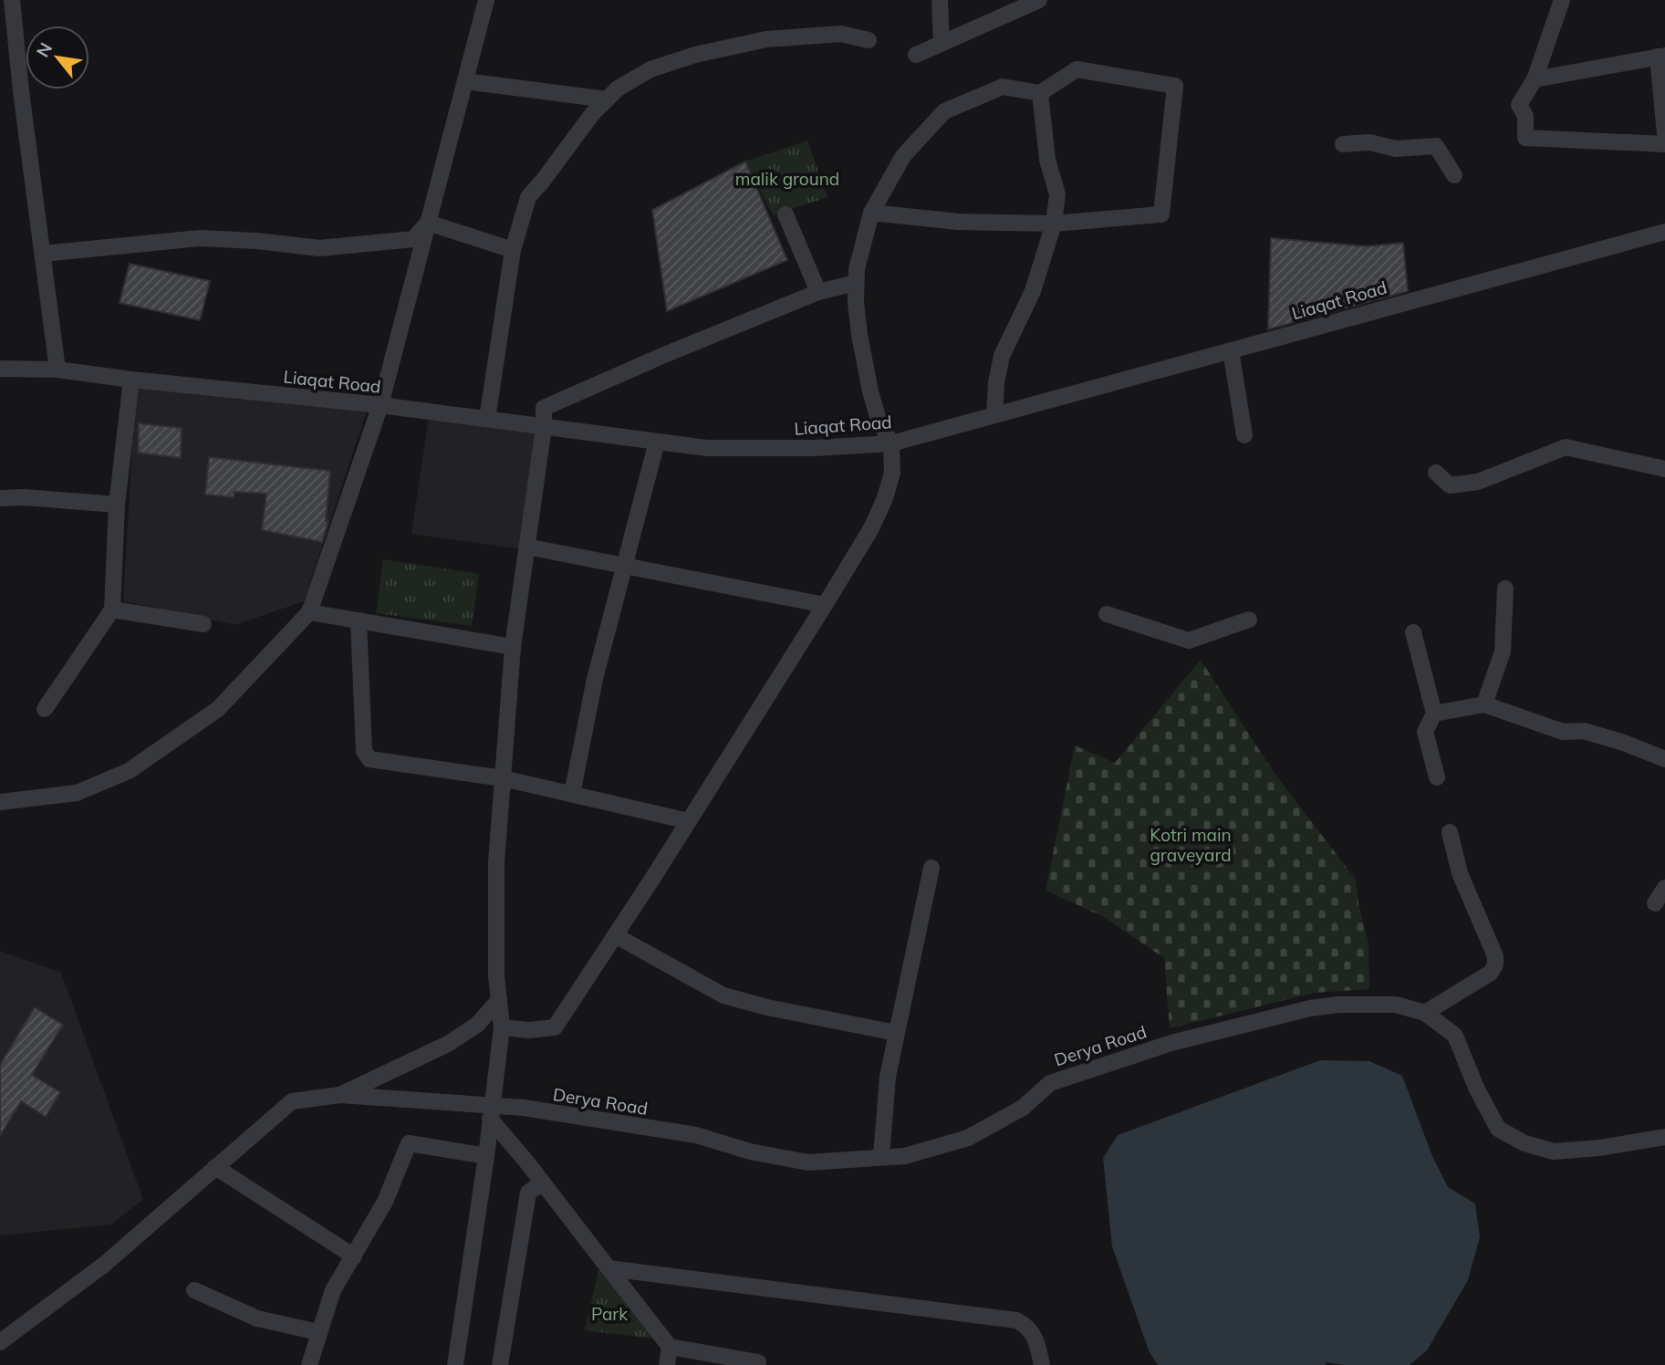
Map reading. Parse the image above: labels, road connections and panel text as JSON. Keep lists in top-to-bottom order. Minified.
{"streets":{"street":["Liaqat Road","Derya Road"]},"parks":["malik ground","Kotri main graveyard","Park"],"north":"top left"}
